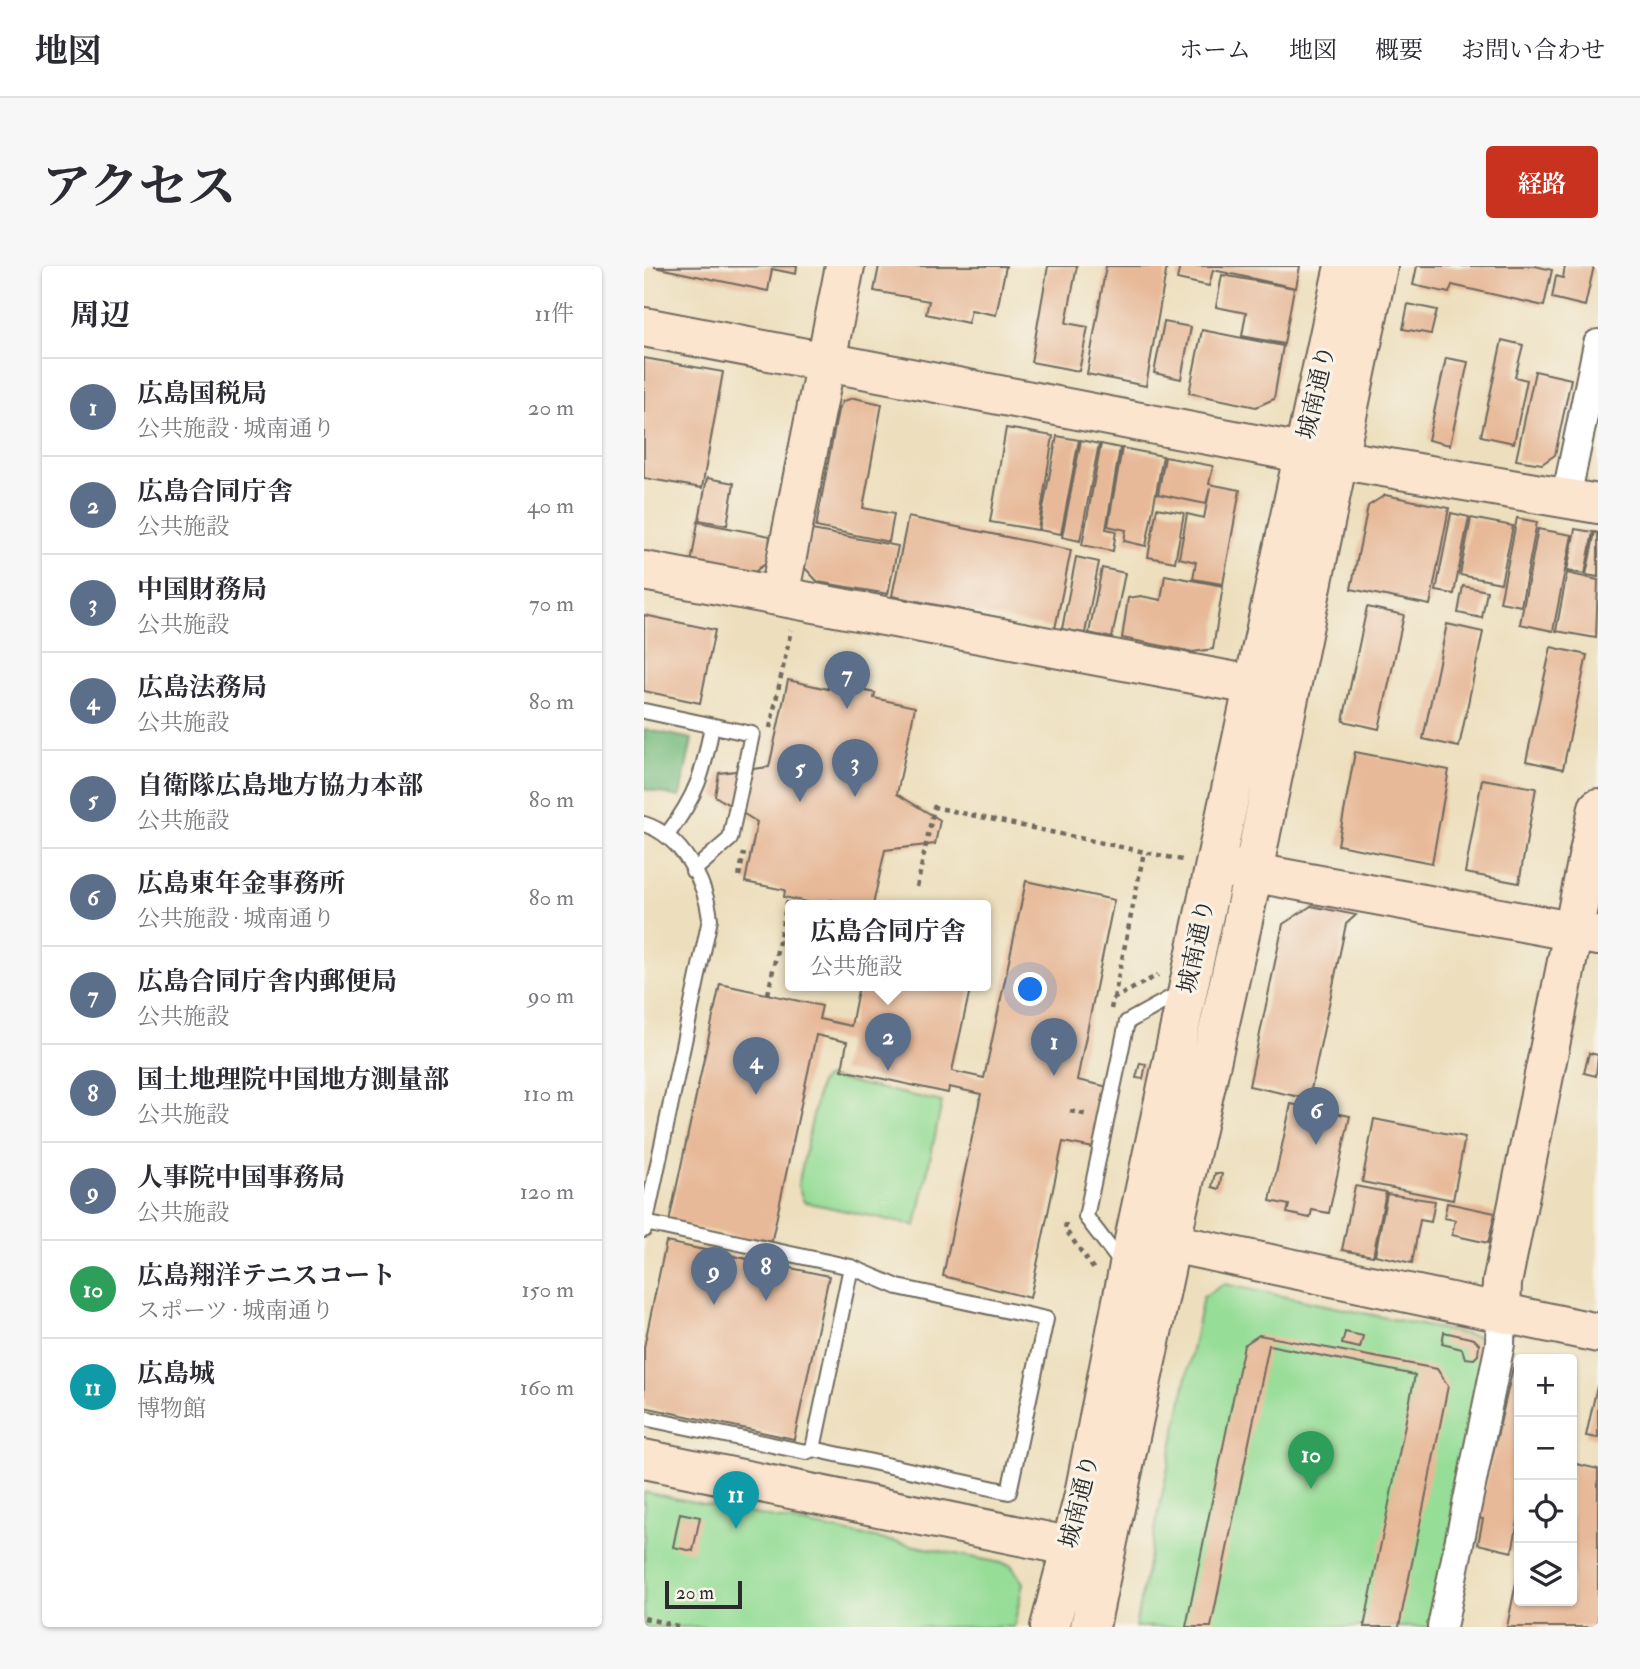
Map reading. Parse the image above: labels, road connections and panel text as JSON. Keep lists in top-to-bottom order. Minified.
{"streets":{"street":["城南通り"]},"scale_bar":"20 m","page":{"header":"地図","nav":["ホーム","地図","概要","お問い合わせ"],"buttons":"経路","title":"アクセス","heading":["周辺","11件"],"list":[{"mark":"1","name":"広島国税局","note":"公共施設 · 城南通り","value":"20 m"},{"mark":"2","name":"広島合同庁舎","note":"公共施設","value":"40 m"},{"mark":"3","name":"中国財務局","note":"公共施設","value":"70 m"},{"mark":"4","name":"広島法務局","note":"公共施設","value":"80 m"},{"mark":"5","name":"自衛隊広島地方協力本部","note":"公共施設","value":"80 m"},{"mark":"6","name":"広島東年金事務所","note":"公共施設 · 城南通り","value":"80 m"},{"mark":"7","name":"広島合同庁舎内郵便局","note":"公共施設","value":"90 m"},{"mark":"8","name":"国土地理院中国地方測量部","note":"公共施設","value":"110 m"},{"mark":"9","name":"人事院中国事務局","note":"公共施設","value":"120 m"},{"mark":"10","name":"広島翔洋テニスコート","note":"スポーツ · 城南通り","value":"150 m"},{"mark":"11","name":"広島城","note":"博物館","value":"160 m"}],"pins":["7","3","5","2","1","4","6","8","9","10","11"],"popup":["広島合同庁舎","公共施設"],"map_buttons":["+","−"],"scale":"20 m"}}
